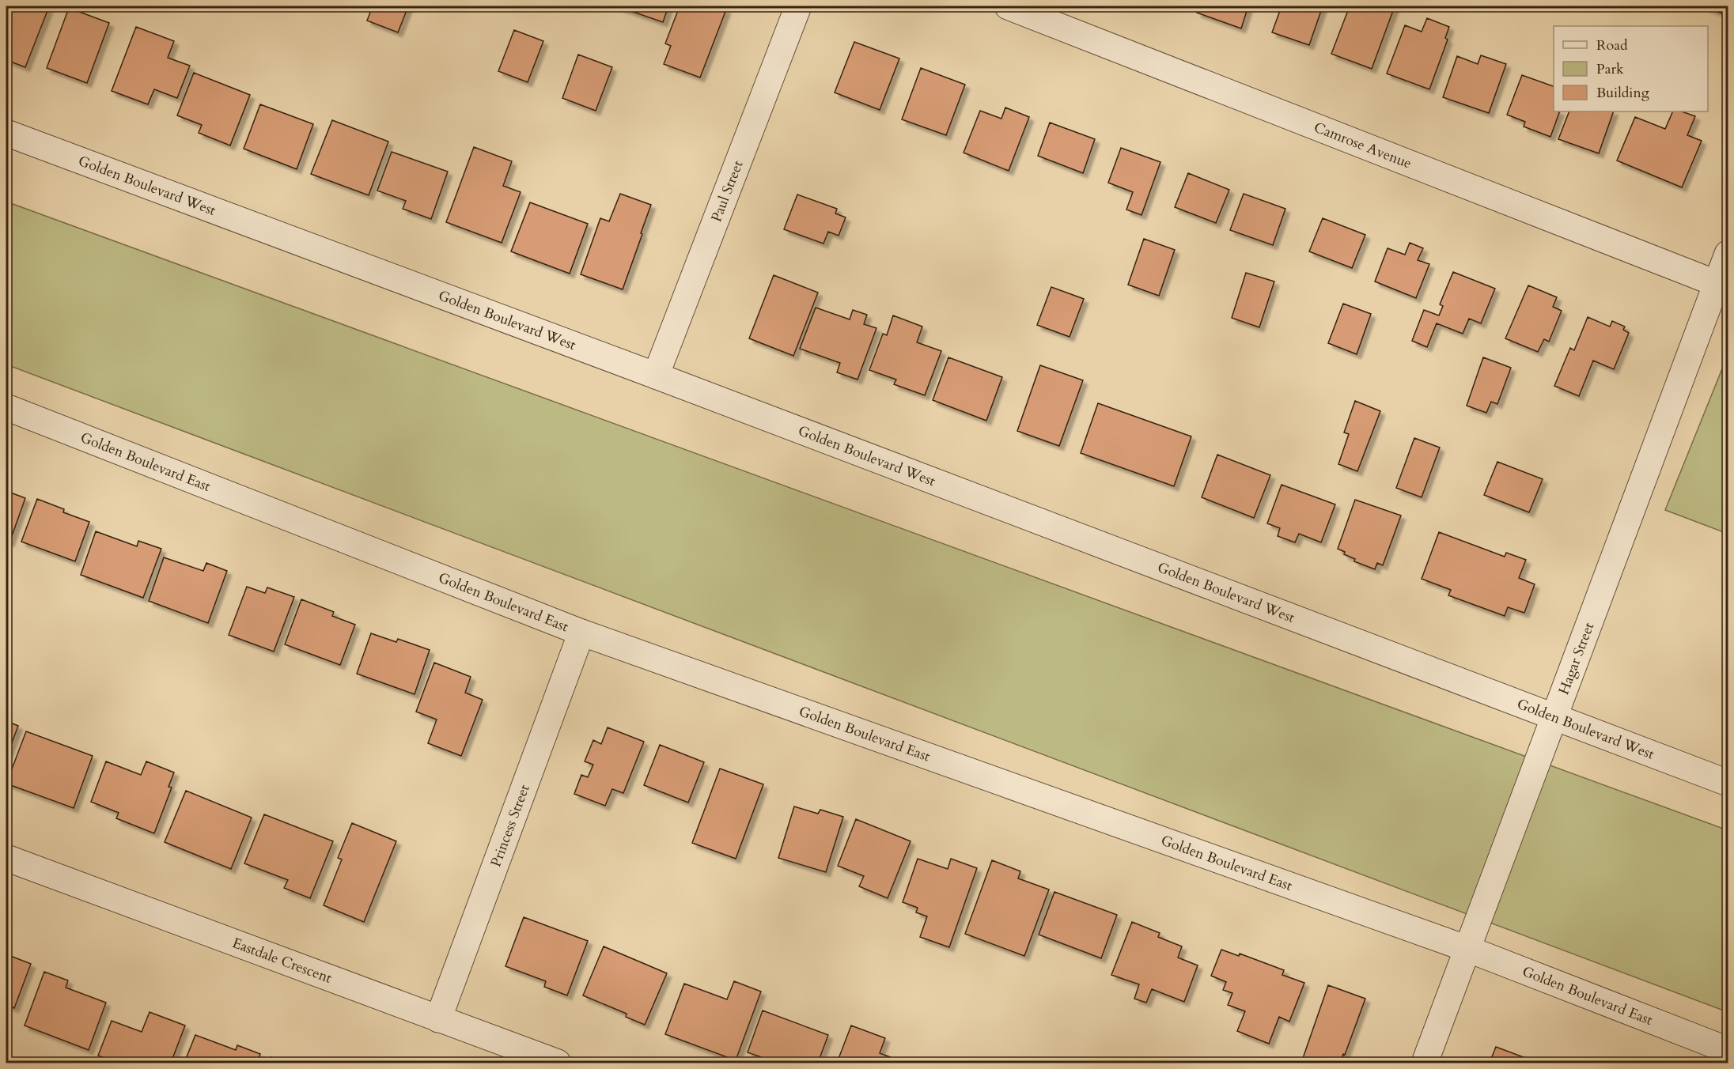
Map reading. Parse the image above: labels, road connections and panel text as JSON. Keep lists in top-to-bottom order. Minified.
{"streets":{"street":["Camrose Avenue","Golden Boulevard West","Paul Street","Golden Boulevard East","Hagar Street","Princess Street","Eastdale Crescent"]},"crossings":[["Camrose Avenue","Hagar Street"],["Golden Boulevard West","Paul Street"],["Golden Boulevard West","Hagar Street"],["Golden Boulevard East","Hagar Street"],["Golden Boulevard East","Princess Street"],["Princess Street","Eastdale Crescent"]],"legend":["Road","Park","Building"]}
